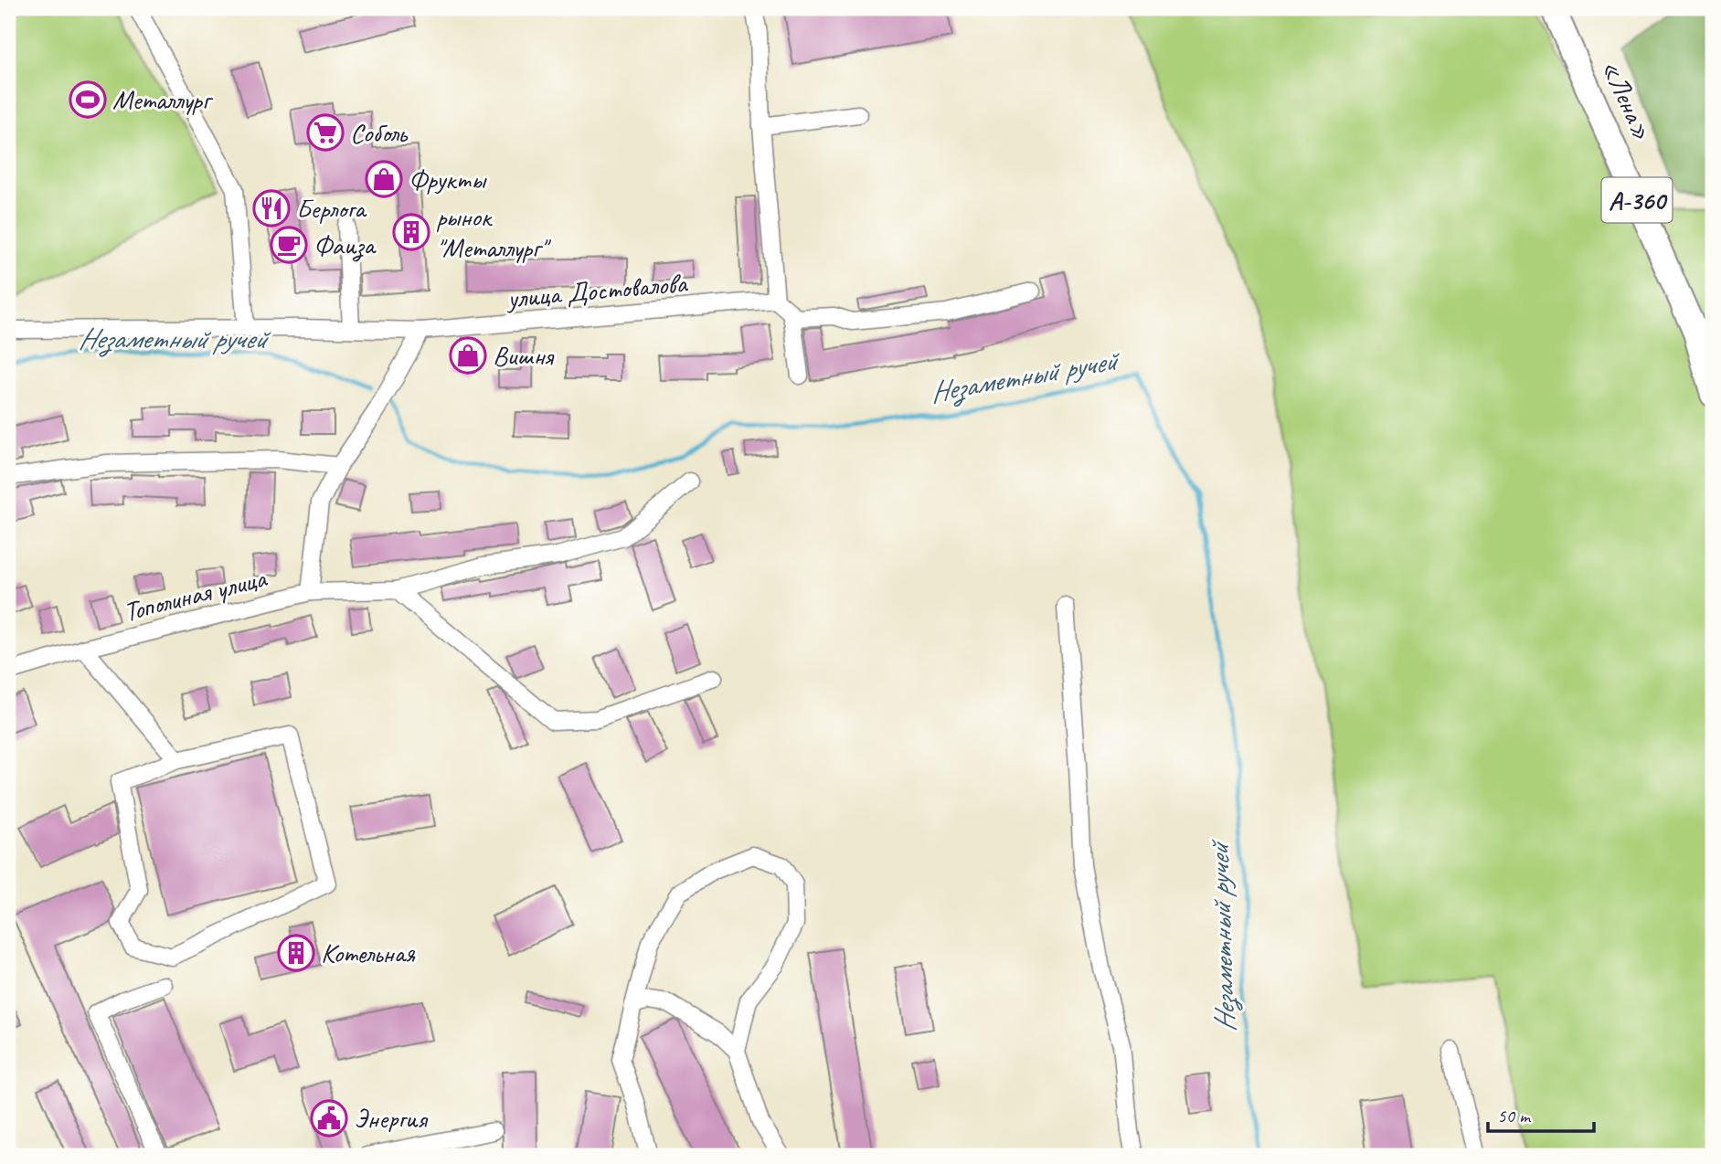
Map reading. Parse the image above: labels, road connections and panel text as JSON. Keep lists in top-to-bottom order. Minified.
{"streets":{"highway":["«Лена»","А-360"],"street":["улица Достовалова","Тополиная улица"]},"water":["Незаметный ручей"],"places":{"sports":["Металлург"],"supermarket":["Соболь"],"shop":["Фрукты","Вишня"],"restaurant":["Берлога"],"building":["рынок \"Металлург\"","Котельная"],"cafe":["Фаиза"],"public building":["Энергия"]},"scale_bar":"50 m"}
